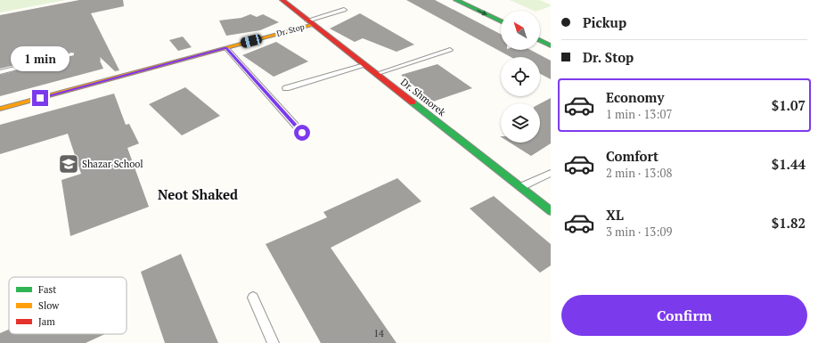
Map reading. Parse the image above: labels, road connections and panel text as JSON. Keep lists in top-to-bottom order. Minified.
{"streets":{"street":["Dr. Stop","Dr. Shmorek"]},"crossings":[["Dr. Stop","Dr. Shmorek"]],"districts":["Neot Shaked"],"places":{"school or university":["Shazar School"]},"house_numbers":["14"],"legend":["Fast","Slow","Jam"],"north":"top left","page":{"banner":["Pickup","Dr. Stop"],"bubble":"1 min","list":[{"name":"Economy","note":"1 min · 13:07","value":"$1.07"},{"name":"Comfort","note":"2 min · 13:08","value":"$1.44"},{"name":"XL","note":"3 min · 13:09","value":"$1.82"}],"buttons":"Confirm"}}
